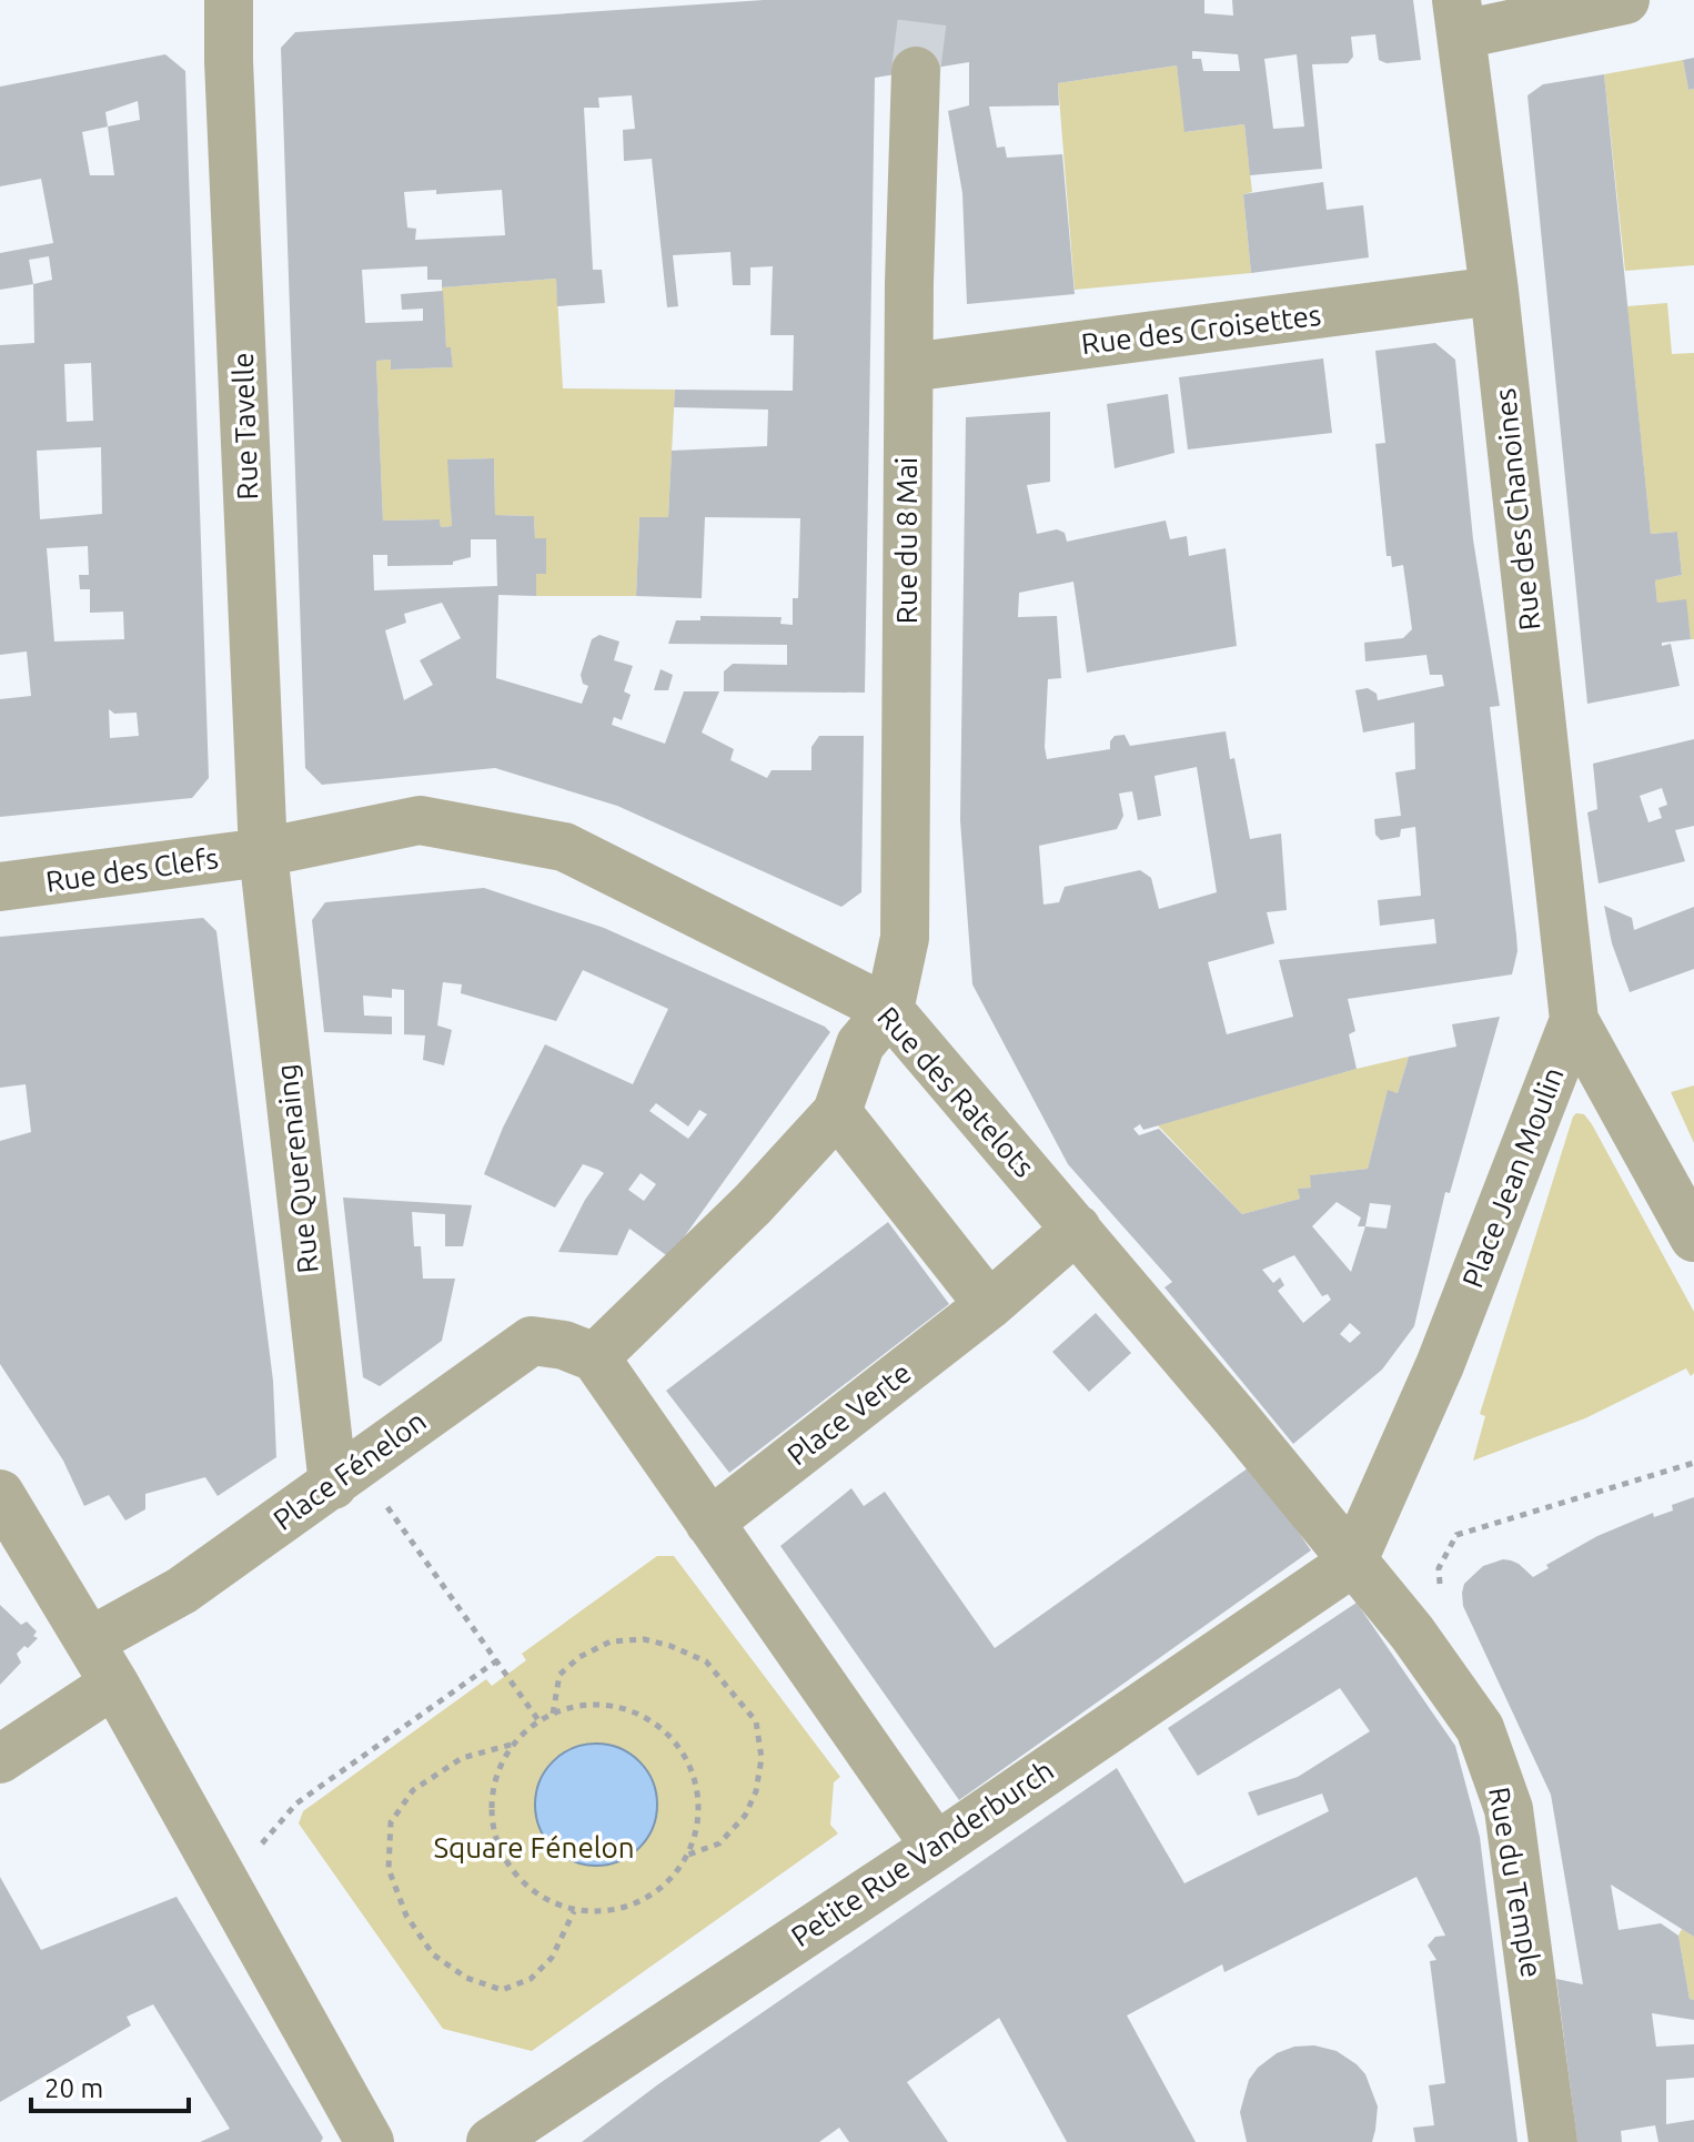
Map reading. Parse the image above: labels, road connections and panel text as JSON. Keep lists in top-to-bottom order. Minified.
{"streets":{"street":["Rue des Croisettes","Rue Tavelle","Rue des Chanoines","Rue du 8 Mai","Rue des Clefs","Rue des Ratelots","Rue Querenaing","Place Jean Moulin","Place Verte","Place Fénelon","Petite Rue Vanderburch","Rue du Temple"]},"crossings":[["Rue des Croisettes","Rue des Chanoines"],["Rue des Croisettes","Rue du 8 Mai"],["Rue Tavelle","Rue des Clefs"],["Rue Tavelle","Rue des Ratelots"],["Rue Tavelle","Rue Querenaing"],["Rue des Chanoines","Place Jean Moulin"],["Rue du 8 Mai","Rue des Ratelots"],["Rue des Clefs","Rue des Ratelots"],["Rue des Clefs","Rue Querenaing"],["Rue des Ratelots","Rue Querenaing"],["Rue des Ratelots","Place Jean Moulin"],["Rue des Ratelots","Place Verte"],["Rue des Ratelots","Petite Rue Vanderburch"],["Rue des Ratelots","Rue du Temple"],["Rue Querenaing","Place Fénelon"],["Place Jean Moulin","Petite Rue Vanderburch"],["Place Jean Moulin","Rue du Temple"],["Petite Rue Vanderburch","Rue du Temple"]],"parks":["Square Fénelon"],"scale_bar":"20 m"}
